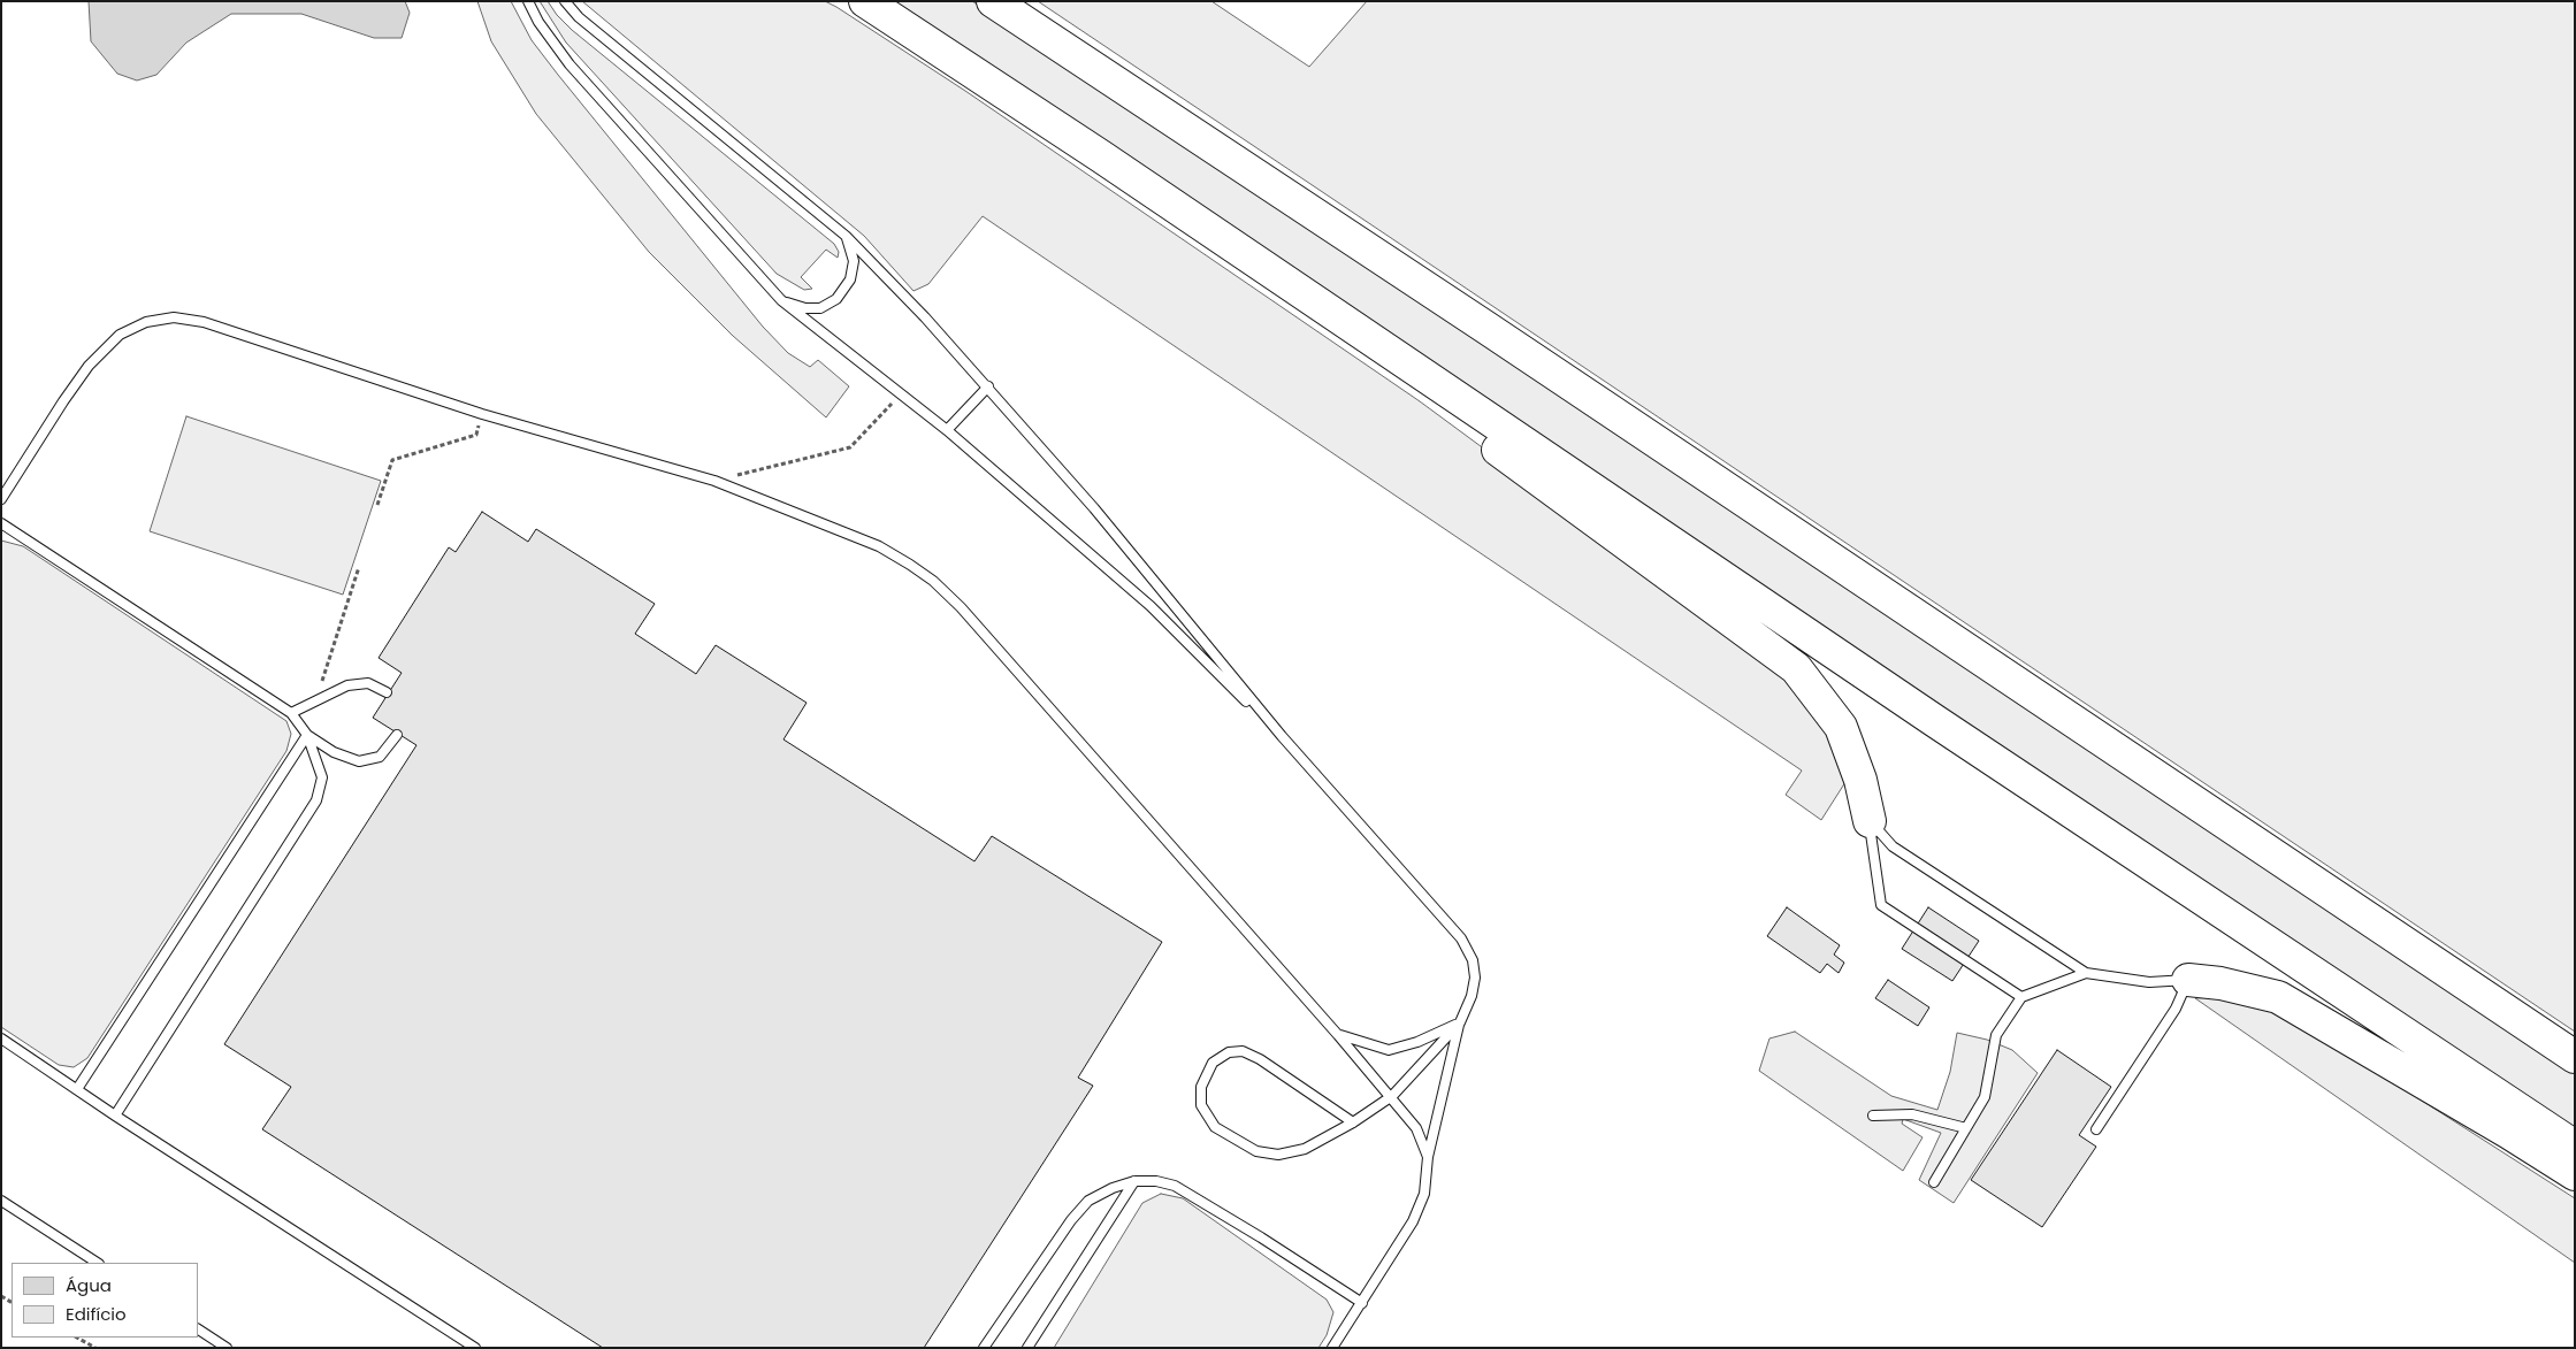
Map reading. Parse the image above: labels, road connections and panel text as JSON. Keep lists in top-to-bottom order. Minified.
{"legend":["Água","Edifício"]}
